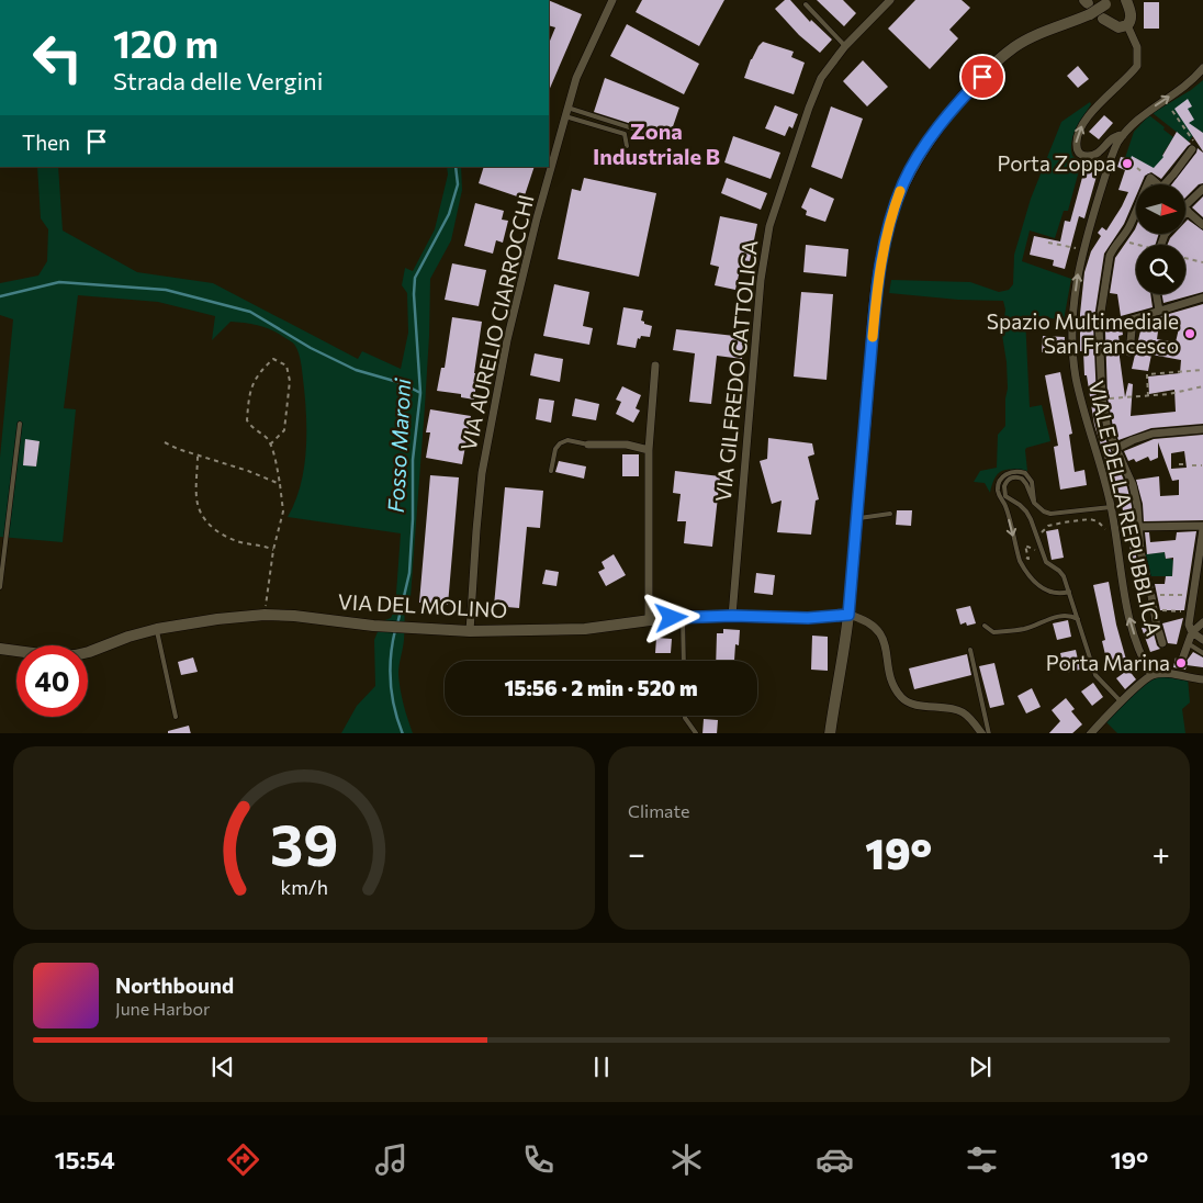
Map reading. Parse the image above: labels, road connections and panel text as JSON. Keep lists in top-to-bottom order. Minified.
{"streets":{"street":["VIA AURELIO CIARROCCHI","VIA GILFREDO CATTOLICA","VIALE DELLA REPUBBLICA","VIA DEL MOLINO"]},"crossings":[["VIA AURELIO CIARROCCHI","VIA DEL MOLINO"],["VIA GILFREDO CATTOLICA","VIA DEL MOLINO"]],"districts":["Zona Industriale B"],"water":["Fosso Maroni"],"places":["Porta Zoppa","Spazio Multimediale San Francesco","Porta Marina"],"north":"right","page":{"turn":["120 m","Strada delle Vergini"],"then":"Then","limit":"40","trip":"15:56 · 2 min · 520 m","tile":"Climate","heat":["−","19°","+"],"song":["Northbound","June Harbor"],"tabs":["15:54","19°"],"gauge":["39","km/h"]}}
